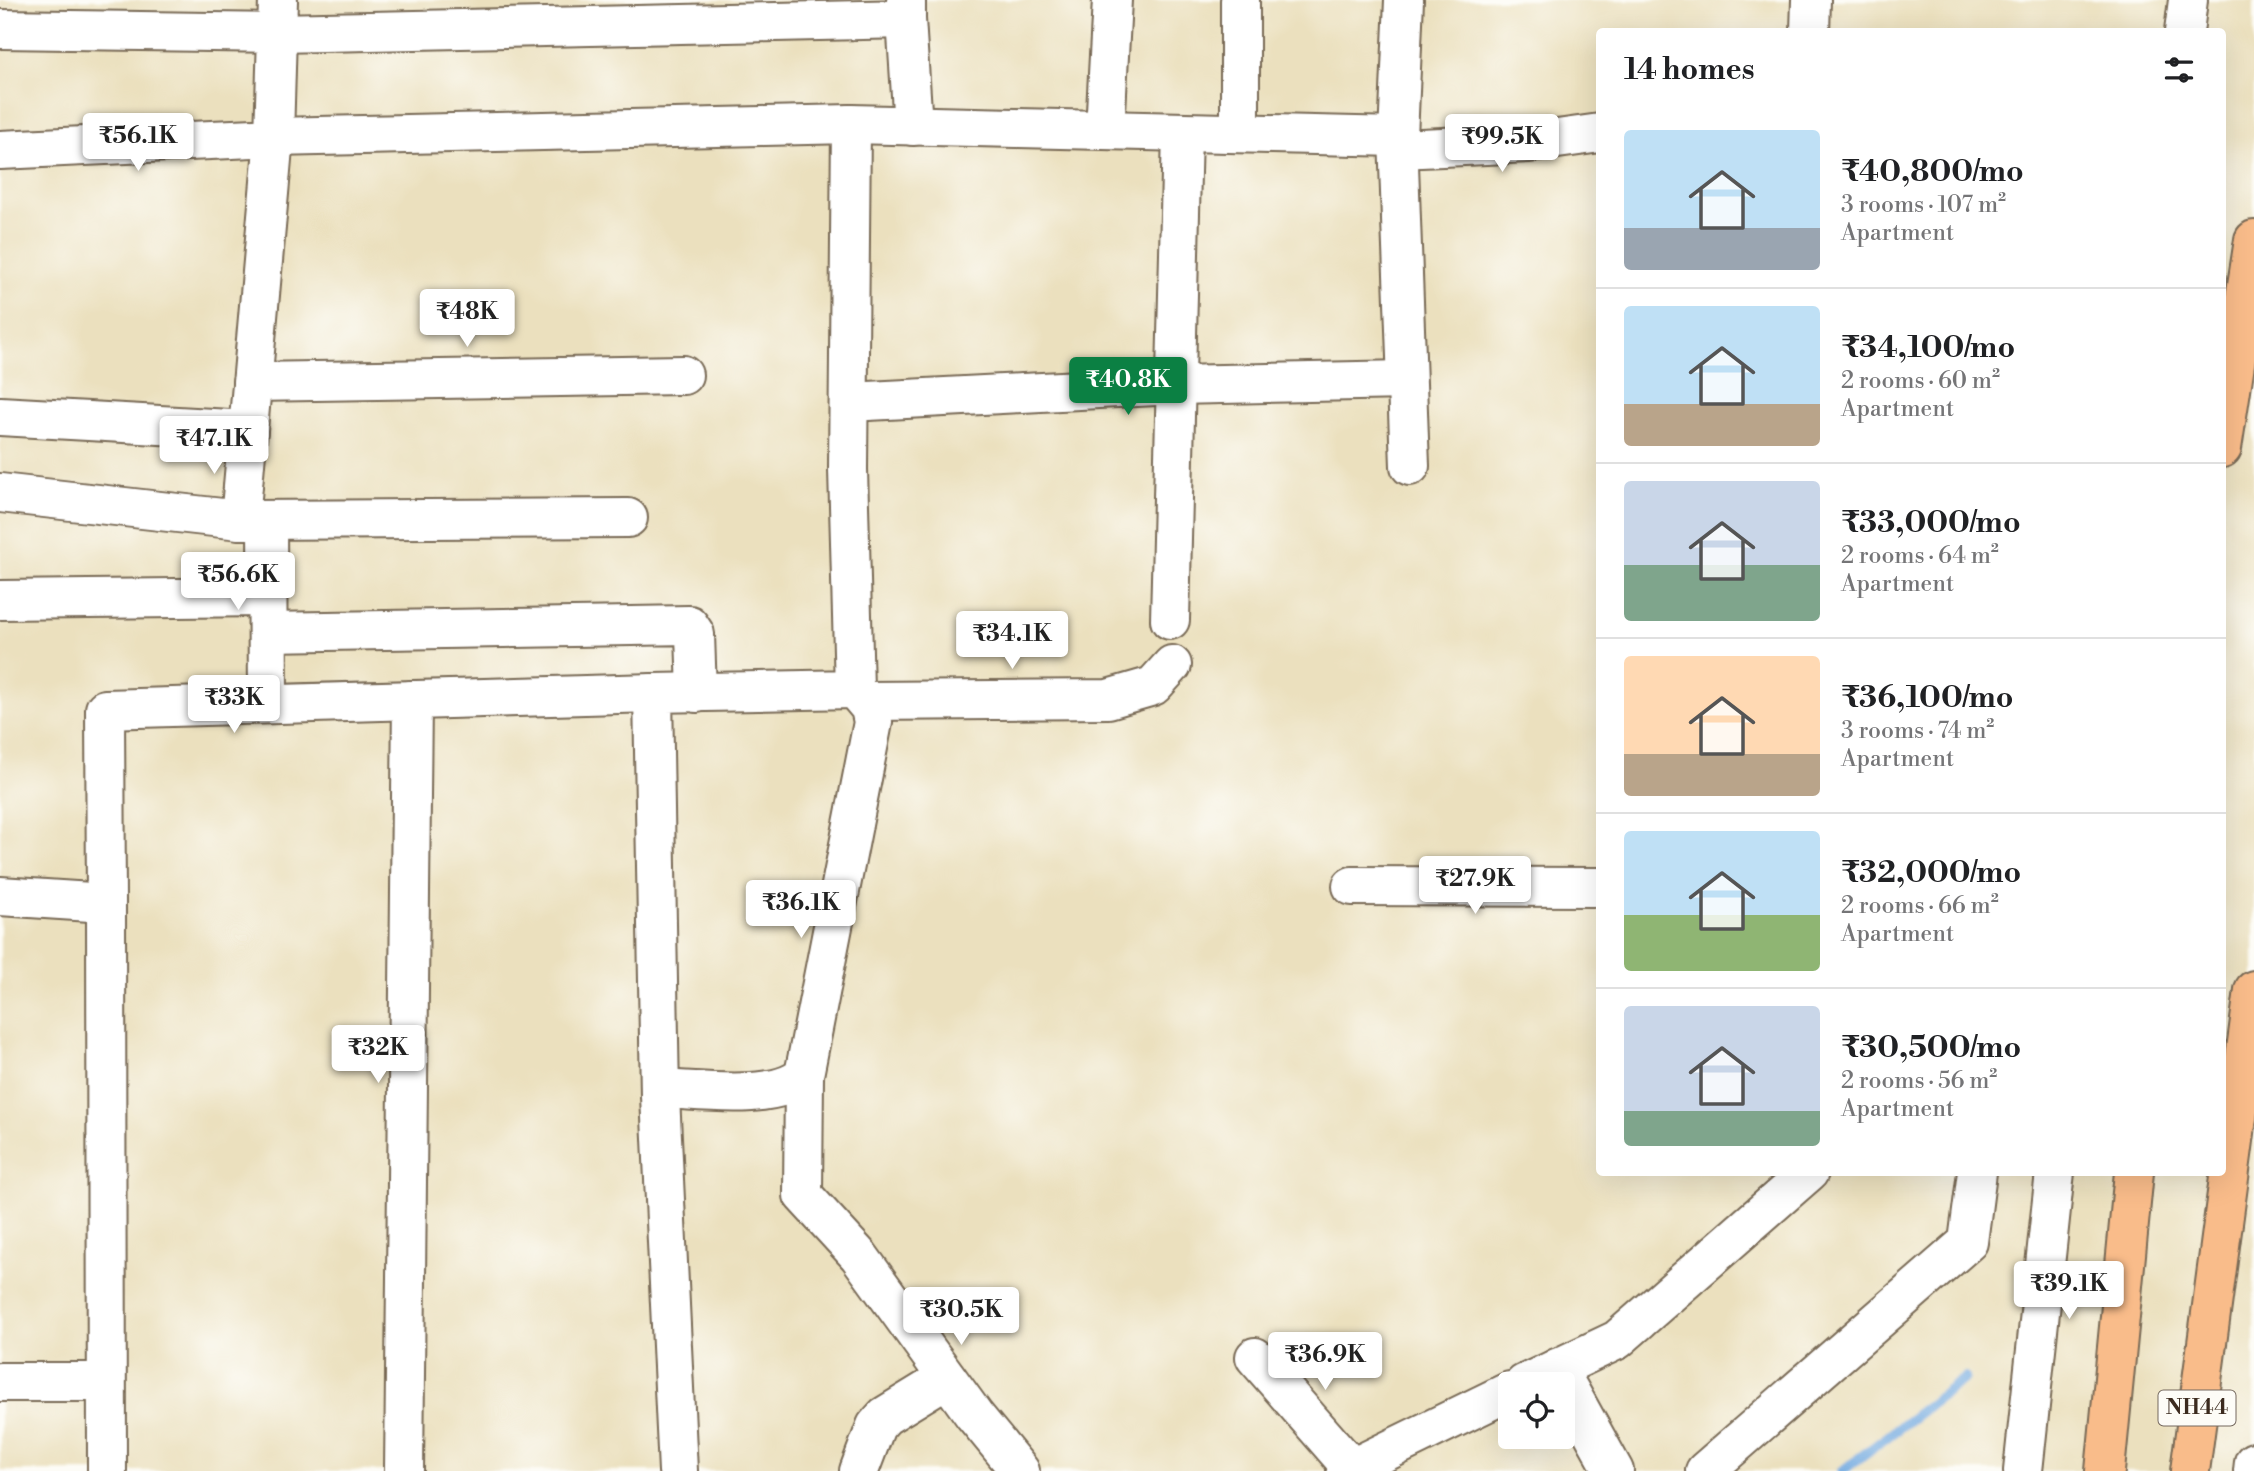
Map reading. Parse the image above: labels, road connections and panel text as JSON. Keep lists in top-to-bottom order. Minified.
{"streets":{"highway":["NH44"]},"page":{"heading":"14 homes","list":[{"name":"₹40,800/mo","note":"3 rooms · 107 m² · Apartment"},{"name":"₹34,100/mo","note":"2 rooms · 60 m² · Apartment"},{"name":"₹33,000/mo","note":"2 rooms · 64 m² · Apartment"},{"name":"₹36,100/mo","note":"3 rooms · 74 m² · Apartment"},{"name":"₹32,000/mo","note":"2 rooms · 66 m² · Apartment"},{"name":"₹30,500/mo","note":"2 rooms · 56 m² · Apartment"}],"price":["₹56.1K","₹99.5K","₹48K","₹40.8K","₹47.1K","₹56.6K","₹34.1K","₹33K","₹27.9K","₹36.1K","₹32K","₹39.1K","₹30.5K","₹36.9K"]}}
